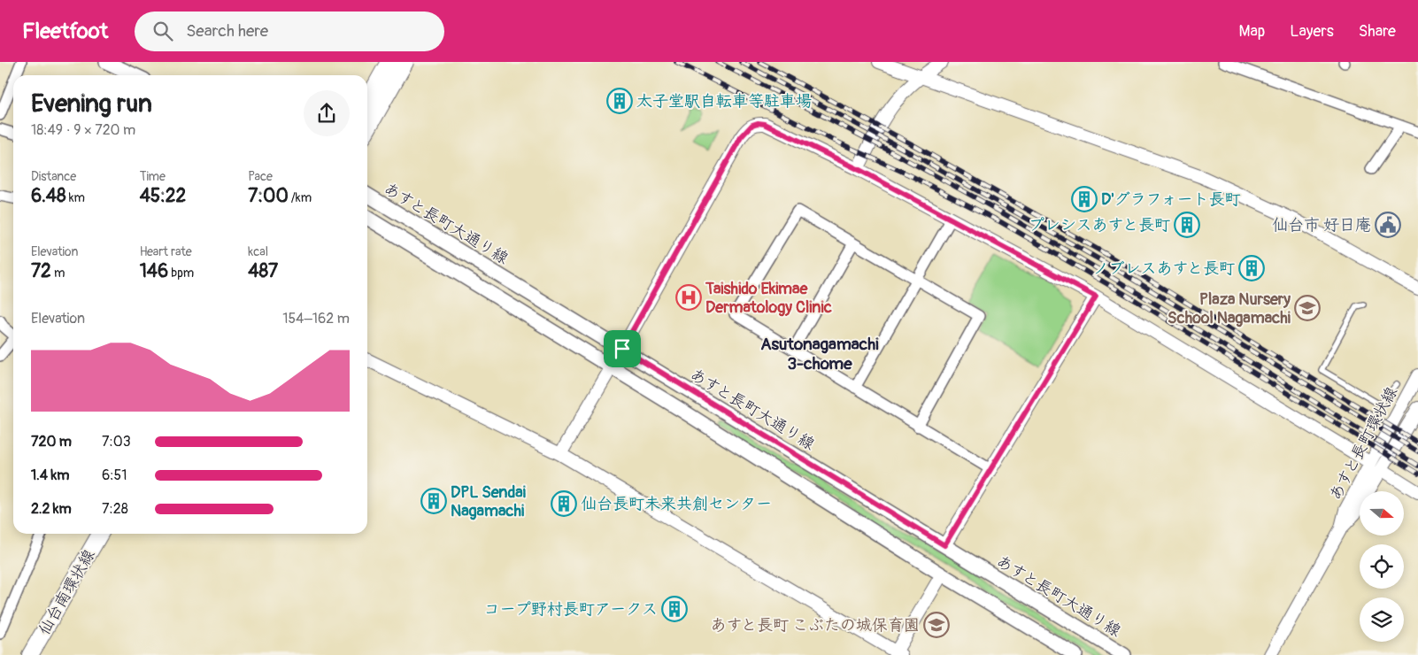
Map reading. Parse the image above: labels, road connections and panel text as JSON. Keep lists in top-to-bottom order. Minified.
{"streets":{"main road":["あすと長町大通り線","仙台南環状線"],"street":["あすと長町環状線"]},"districts":["Asutonagamachi 3-chome"],"places":{"building":["太子堂駅自転車等駐車場","D'グラフォート長町","プレシスあすと長町","ノブレスあすと長町","DPL Sendai Nagamachi","仙台長町未来共創センター","コープ野村長町アークス"],"public building":["仙台市 好日庵"],"hospital":["Taishido Ekimae Dermatology Clinic"],"school or university":["Plaza Nursery School Nagamachi","あすと長町 こぶたの城保育園"]},"north":"right","page":{"header":"Fleetfoot","search":"Search here","nav":["Map","Layers","Share"],"heading":["Evening run","18:49 · 9 × 720 m"],"stats":[["Distance","6.48 km"],["Time","45:22"],["Pace","7:00 /km"],["Elevation","72 m"],["Heart rate","146 bpm"],["kcal","487"]],"chart":["Elevation","154–162 m"],"list":[{"name":"720 m","note":"7:03"},{"name":"1.4 km","note":"6:51"},{"name":"2.2 km","note":"7:28"}]}}
